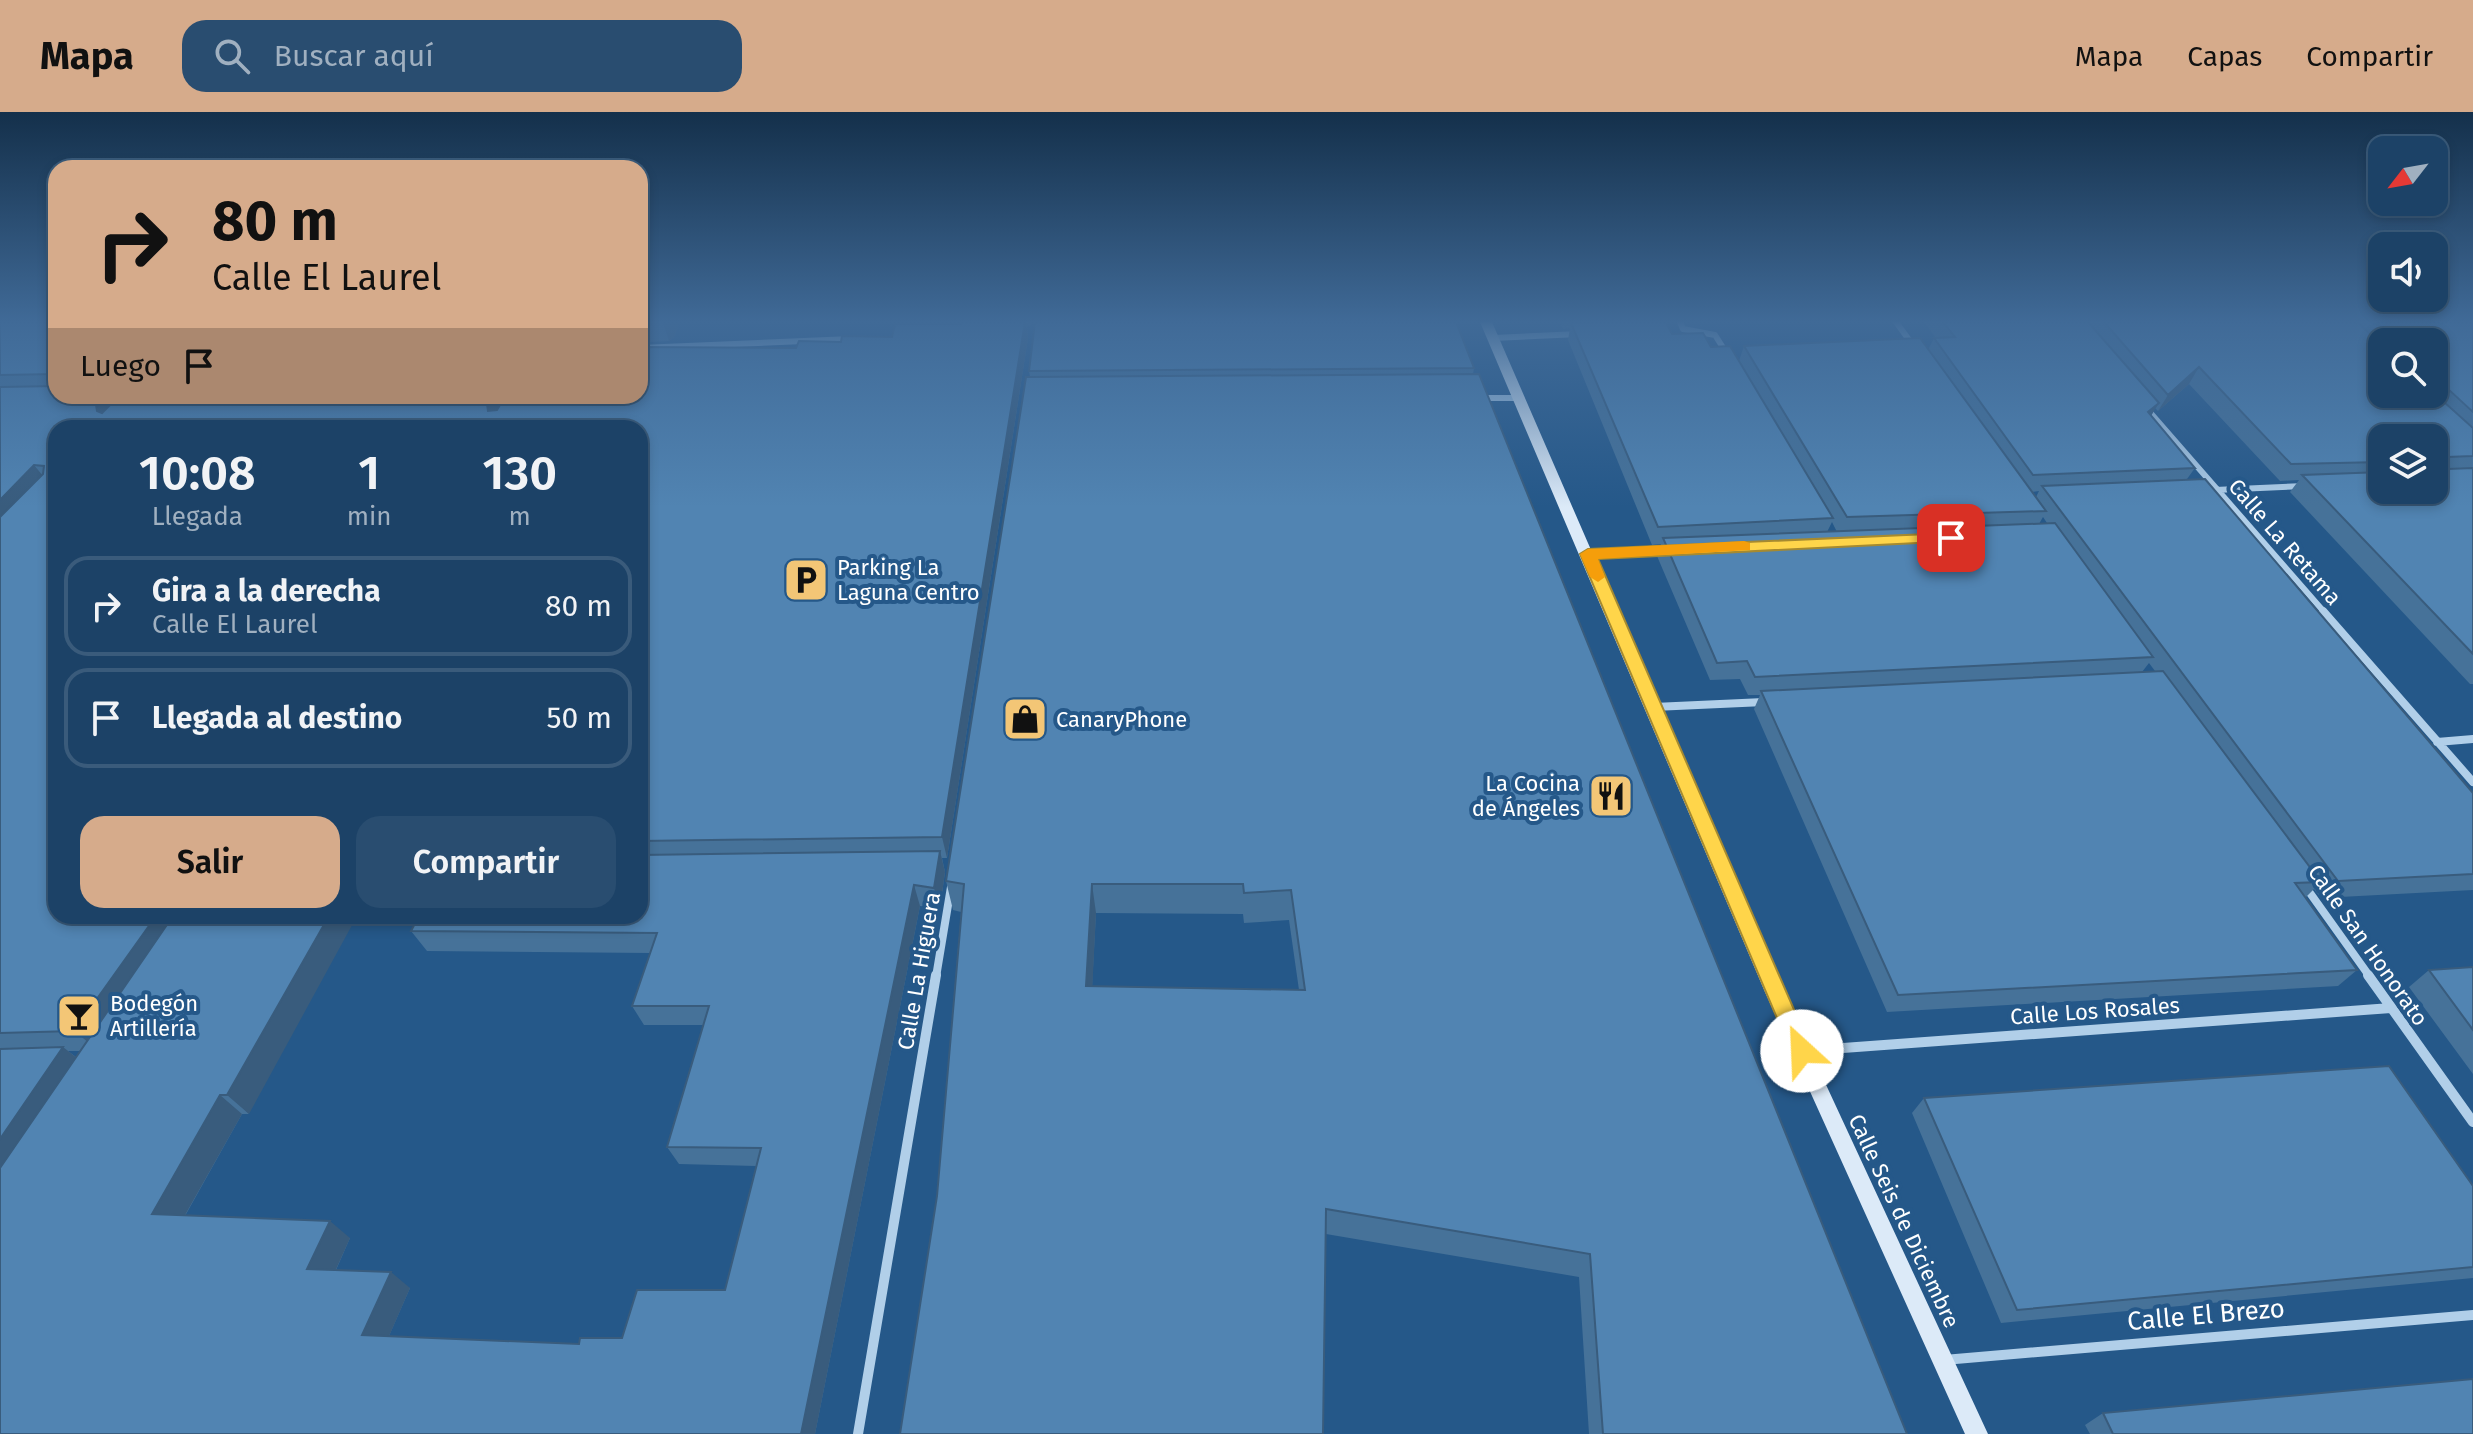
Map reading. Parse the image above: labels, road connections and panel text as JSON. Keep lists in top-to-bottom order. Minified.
{"streets":{"street":["Calle La Retama","Calle San Honorato","Calle La Higuera","Calle Los Rosales","Calle Seis de Diciembre","Calle El Brezo"]},"crossings":[["Calle San Honorato","Calle Los Rosales"],["Calle Los Rosales","Calle Seis de Diciembre"],["Calle Seis de Diciembre","Calle El Brezo"]],"places":{"parking":["Parking La Laguna Centro"],"shop":["CanaryPhone"],"restaurant":["La Cocina de Ángeles"],"bar":["Bodegón Artillería"]},"north":"bottom left","page":{"header":"Mapa","search":"Buscar aquí","nav":["Mapa","Capas","Compartir"],"turn":["80 m","Calle El Laurel"],"then":"Luego","eta":["10:08","Llegada","1","min","130","m"],"list":[{"name":"Gira a la derecha","note":"Calle El Laurel","value":"80 m"},{"name":"Llegada al destino","value":"50 m"}],"buttons":["Salir","Compartir"]}}
